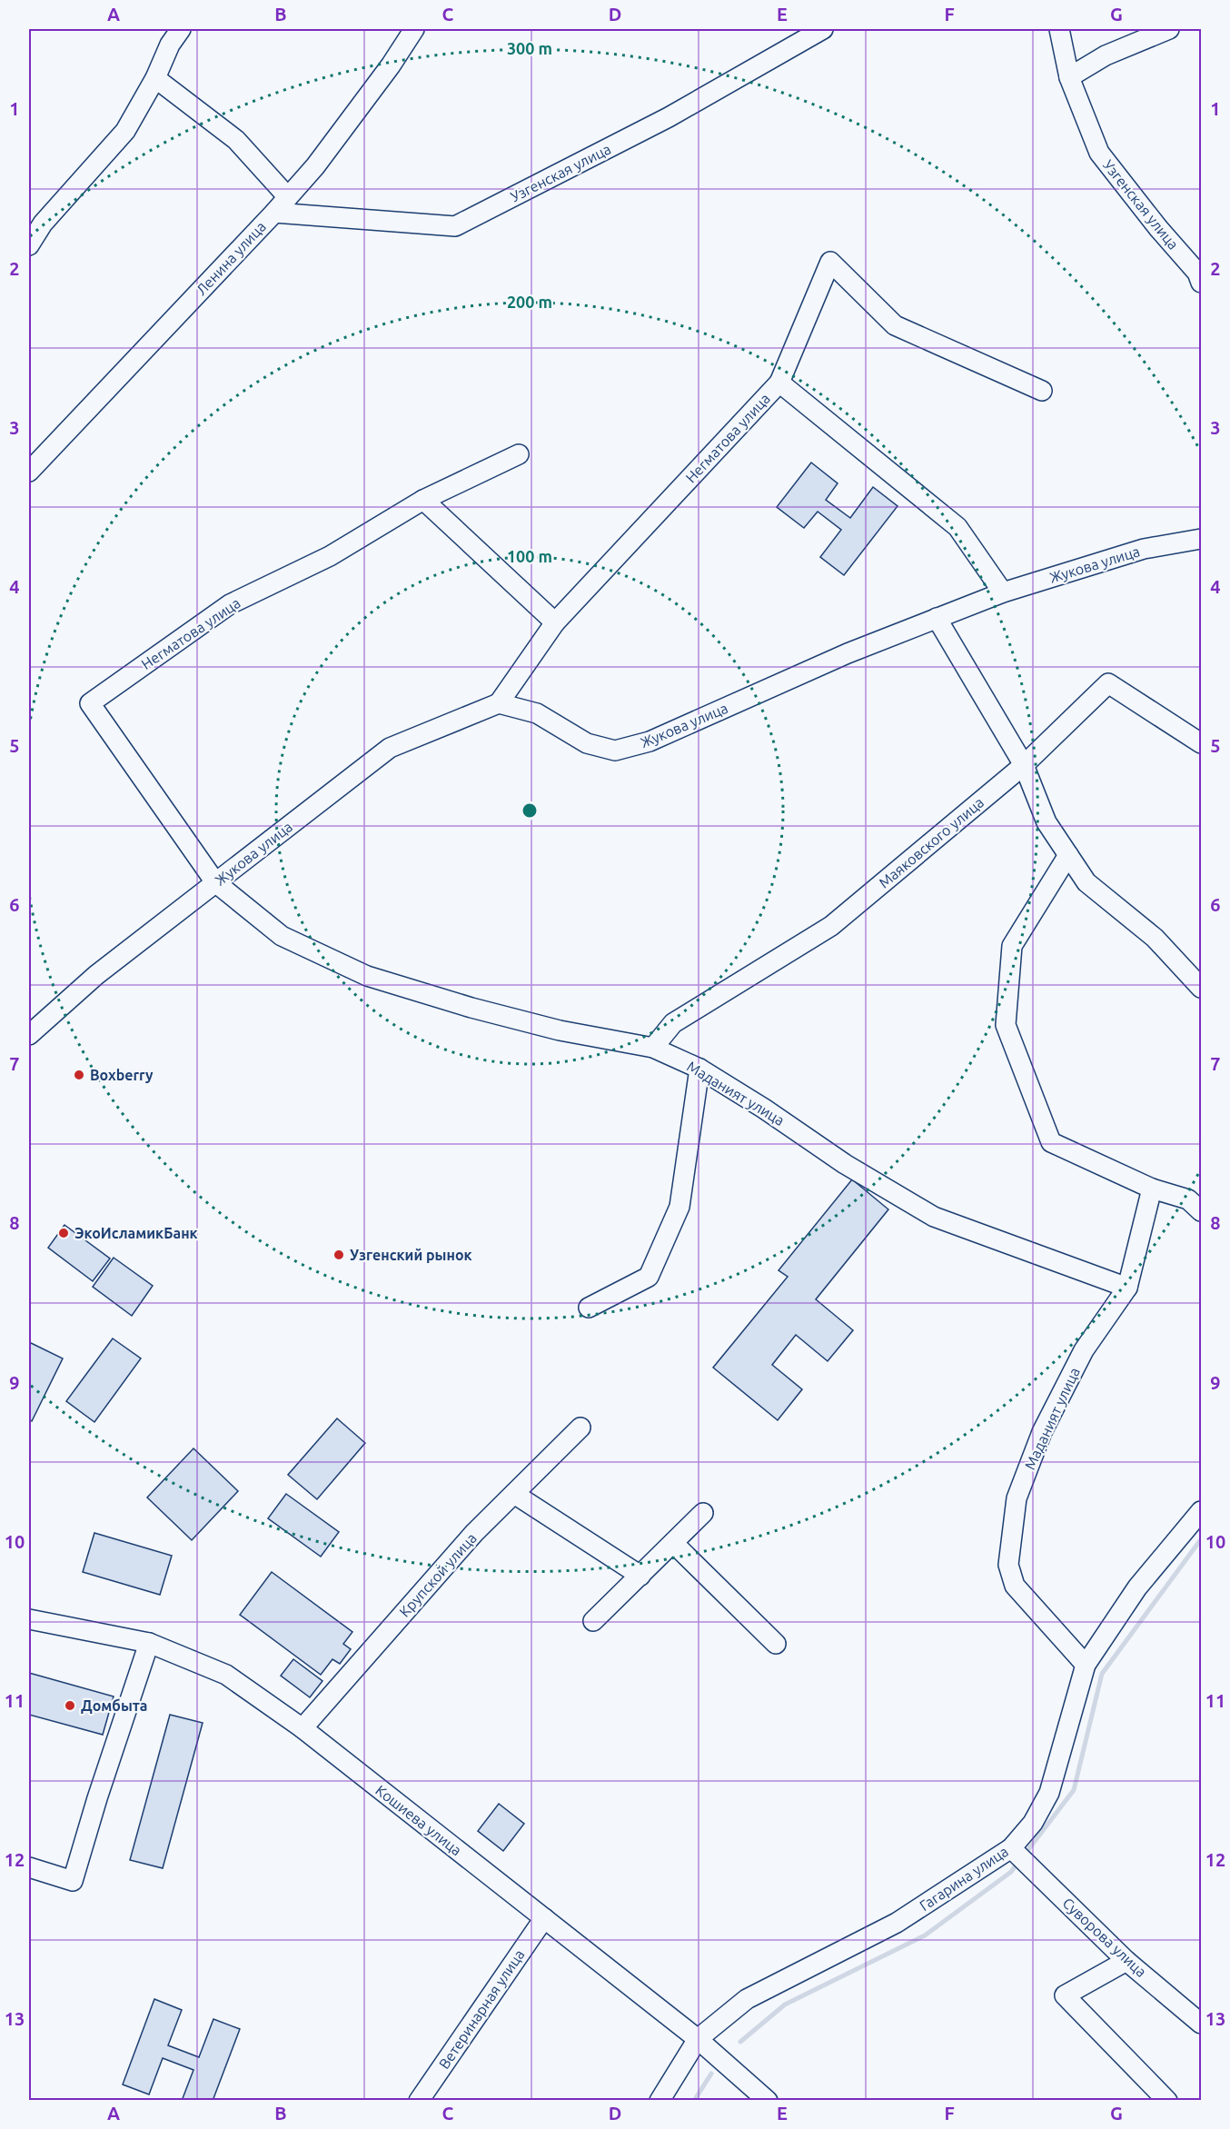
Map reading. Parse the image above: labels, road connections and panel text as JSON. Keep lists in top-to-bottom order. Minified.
{"streets":{"street":["Узгенская улица","Ленина улица","Негматова улица","Жукова улица","Маяковского улица","Маданият улица","Крупской улица","Кошиева улица","Гагарина улица","Суворова улица","Ветеринарная улица"]},"crossings":[["Узгенская улица","Ленина улица"],["Негматова улица","Жукова улица"],["Негматова улица","Маданият улица"],["Жукова улица","Маданият улица"],["Маяковского улица","Маданият улица"],["Маданият улица","Гагарина улица"],["Крупской улица","Кошиева улица"],["Кошиева улица","Гагарина улица"],["Кошиева улица","Ветеринарная улица"],["Гагарина улица","Суворова улица"]],"places":["Boxberry","ЭкоИсламикБанк","Узгенский рынок","Домбыта"],"grid":{"columns":["A","B","C","D","E","F","G"],"rows":["1","2","3","4","5","6","7","8","9","10","11","12","13"]},"rings":["300 m","200 m","100 m"]}
